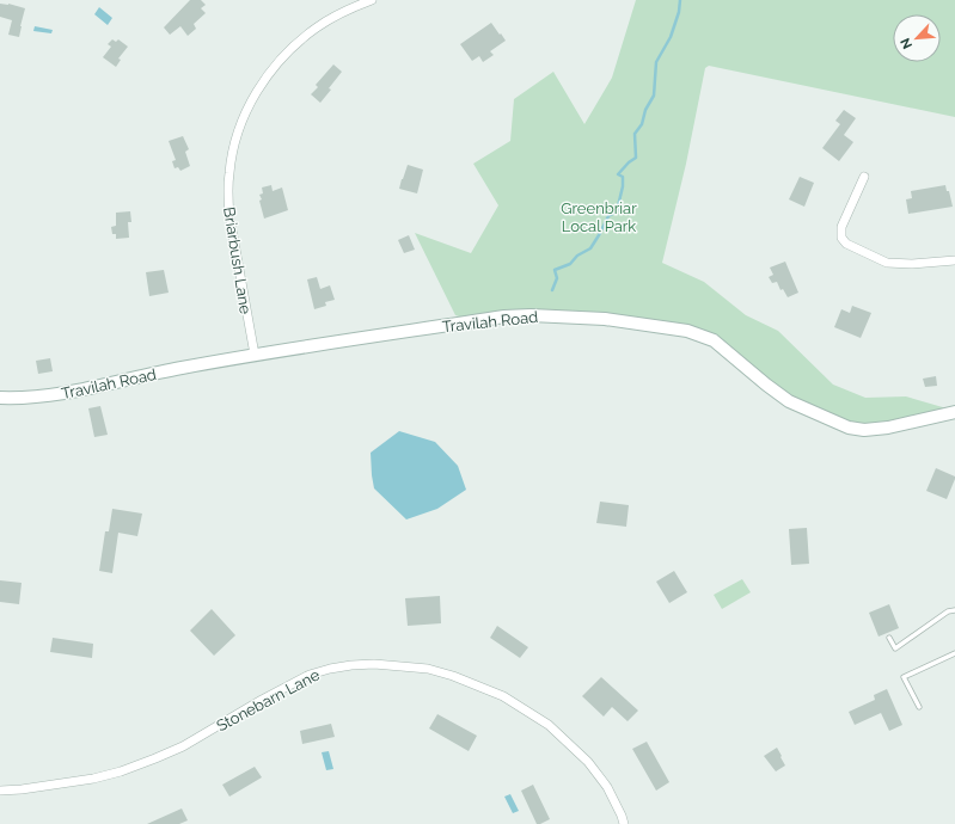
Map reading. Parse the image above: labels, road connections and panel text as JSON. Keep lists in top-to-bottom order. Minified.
{"streets":{"main road":["Travilah Road"],"street":["Briarbush Lane","Stonebarn Lane"]},"crossings":[["Briarbush Lane","Travilah Road"]],"parks":["Greenbriar Local Park"],"north":"bottom left"}
